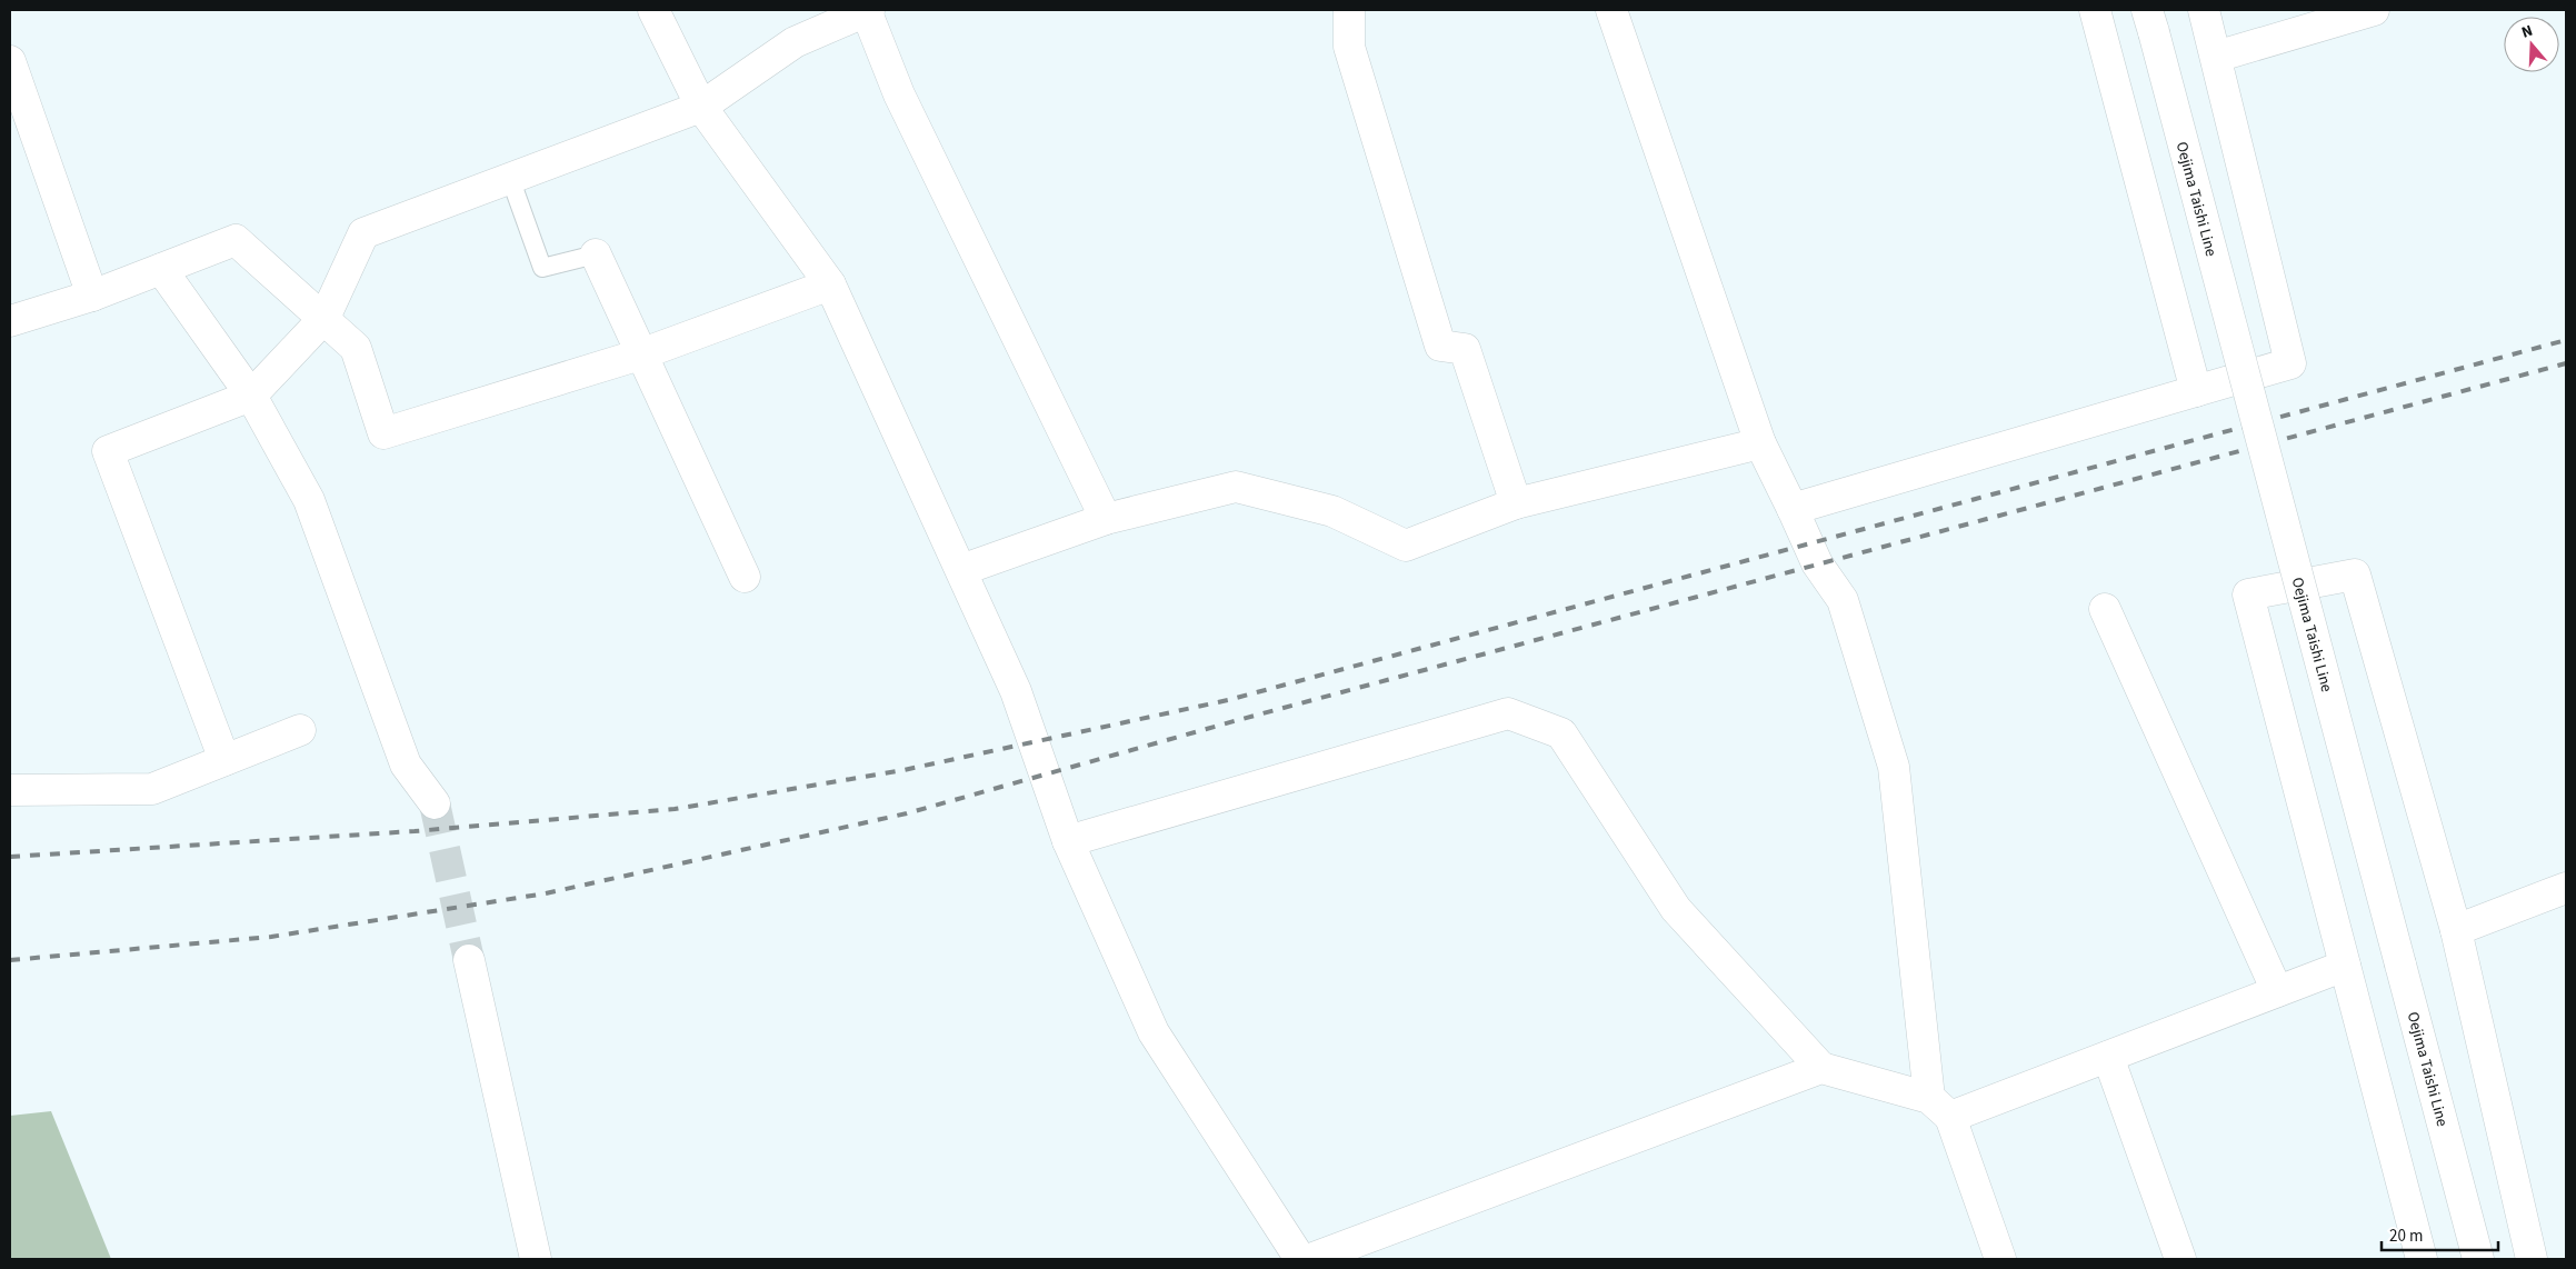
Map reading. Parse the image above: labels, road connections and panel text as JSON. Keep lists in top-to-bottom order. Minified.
{"streets":{"street":["Oejima Taishi Line"]},"scale_bar":"20 m","north":"top"}
